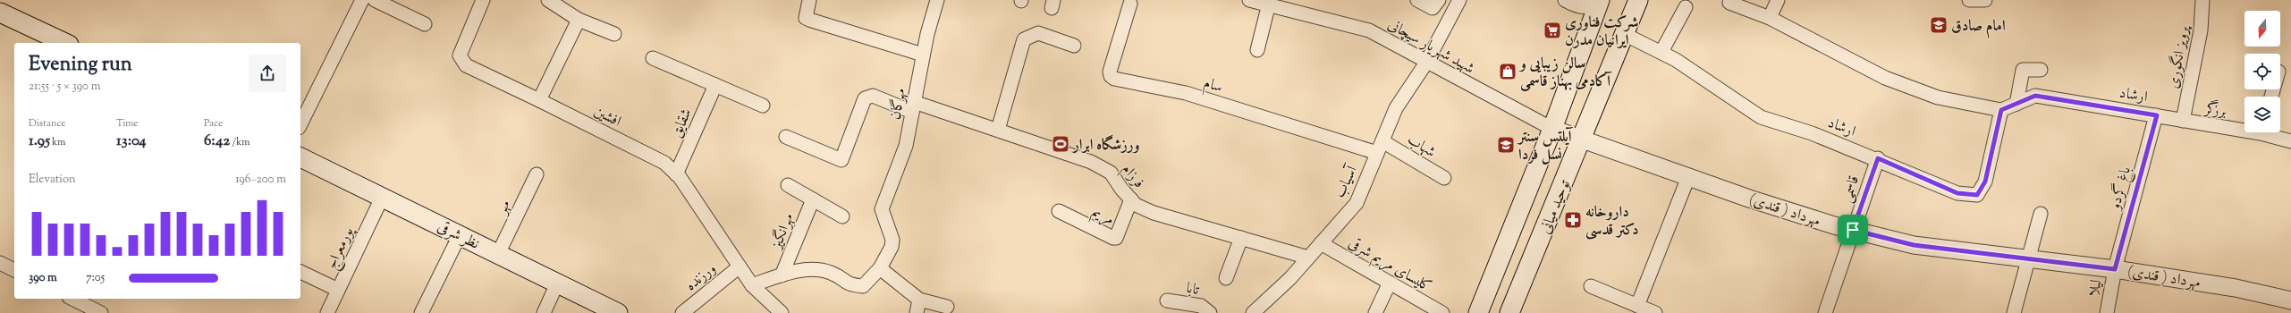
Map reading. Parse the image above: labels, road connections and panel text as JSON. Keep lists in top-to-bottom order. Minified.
{"streets":{"main road":["توحید میانی","نظر شرقی"],"street":["شهید شهریار سیچانی","پرویز انگوری","سام","ارشاد","مهرگان","برزگر","افشین","شقایق","شهاب","فرزام","آسیاب","باغ گردو","قاسمی","مهر","مهرداد ( قندی)","مریم","مهرانگیز","پورمعراج","کلیسای مریم شرقی","ورزنده","تابا","لیلا"]},"crossings":[["شهید شهریار سیچانی","آسیاب"],["شهید شهریار سیچانی","توحید میانی"],["شهید شهریار سیچانی","مهرداد ( قندی)"],["پرویز انگوری","برزگر"],["سام","شهاب"],["سام","آسیاب"],["ارشاد","برزگر"],["ارشاد","باغ گردو"],["ارشاد","قاسمی"],["ارشاد","توحید میانی"],["مهرگان","فرزام"],["برزگر","باغ گردو"],["افشین","شقایق"],["افشین","ورزنده"],["شهاب","آسیاب"],["فرزام","آسیاب"],["فرزام","مریم"],["آسیاب","کلیسای مریم شرقی"],["باغ گردو","مهرداد ( قندی)"],["باغ گردو","لیلا"],["قاسمی","مهرداد ( قندی)"],["مهر","نظر شرقی"],["توحید میانی","مهرداد ( قندی)"],["مهرداد ( قندی)","لیلا"],["نظر شرقی","پورمعراج"]],"places":{"school or university":["امام صادق","آیلتس سنتر نسل فردا"],"supermarket":["شرکت فناوری ایرانیان مدرن"],"shop":["سالن زیبایی و آکادمی بهناز قاسمی"],"sports":["ورزشگاه ابرار"],"pharmacy":["داروخانه دکتر قدسی"]},"north":"bottom","page":{"heading":["Evening run","21:55 · 5 × 390 m"],"stats":[["Distance","1.95 km"],["Time","13:04"],["Pace","6:42 /km"]],"chart":["Elevation","196–200 m"],"list":[{"name":"390 m","note":"7:05"}]}}
